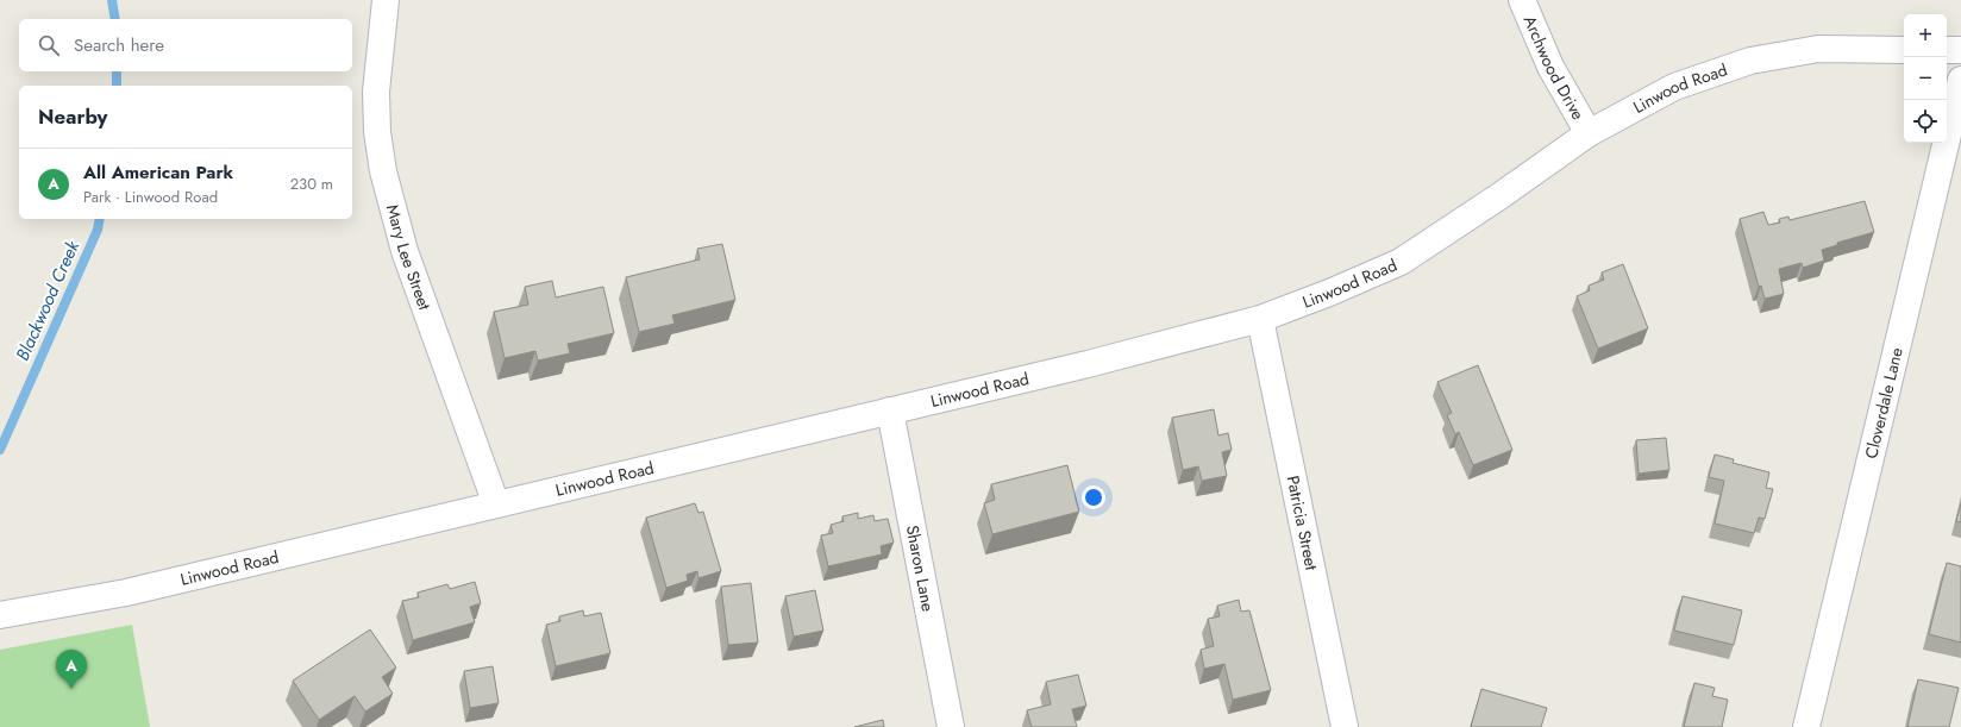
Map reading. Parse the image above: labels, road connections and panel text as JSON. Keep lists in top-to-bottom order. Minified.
{"streets":{"street":["Archwood Drive","Linwood Road","Mary Lee Street","Cloverdale Lane","Patricia Street","Sharon Lane"]},"crossings":[["Archwood Drive","Linwood Road"],["Linwood Road","Mary Lee Street"],["Linwood Road","Patricia Street"],["Linwood Road","Sharon Lane"]],"water":["Blackwood Creek"],"page":{"map_buttons":["+","−"],"search":"Search here","heading":"Nearby","list":[{"mark":"A","name":"All American Park","note":"Park · Linwood Road","value":"230 m"}],"pins":"A"}}
